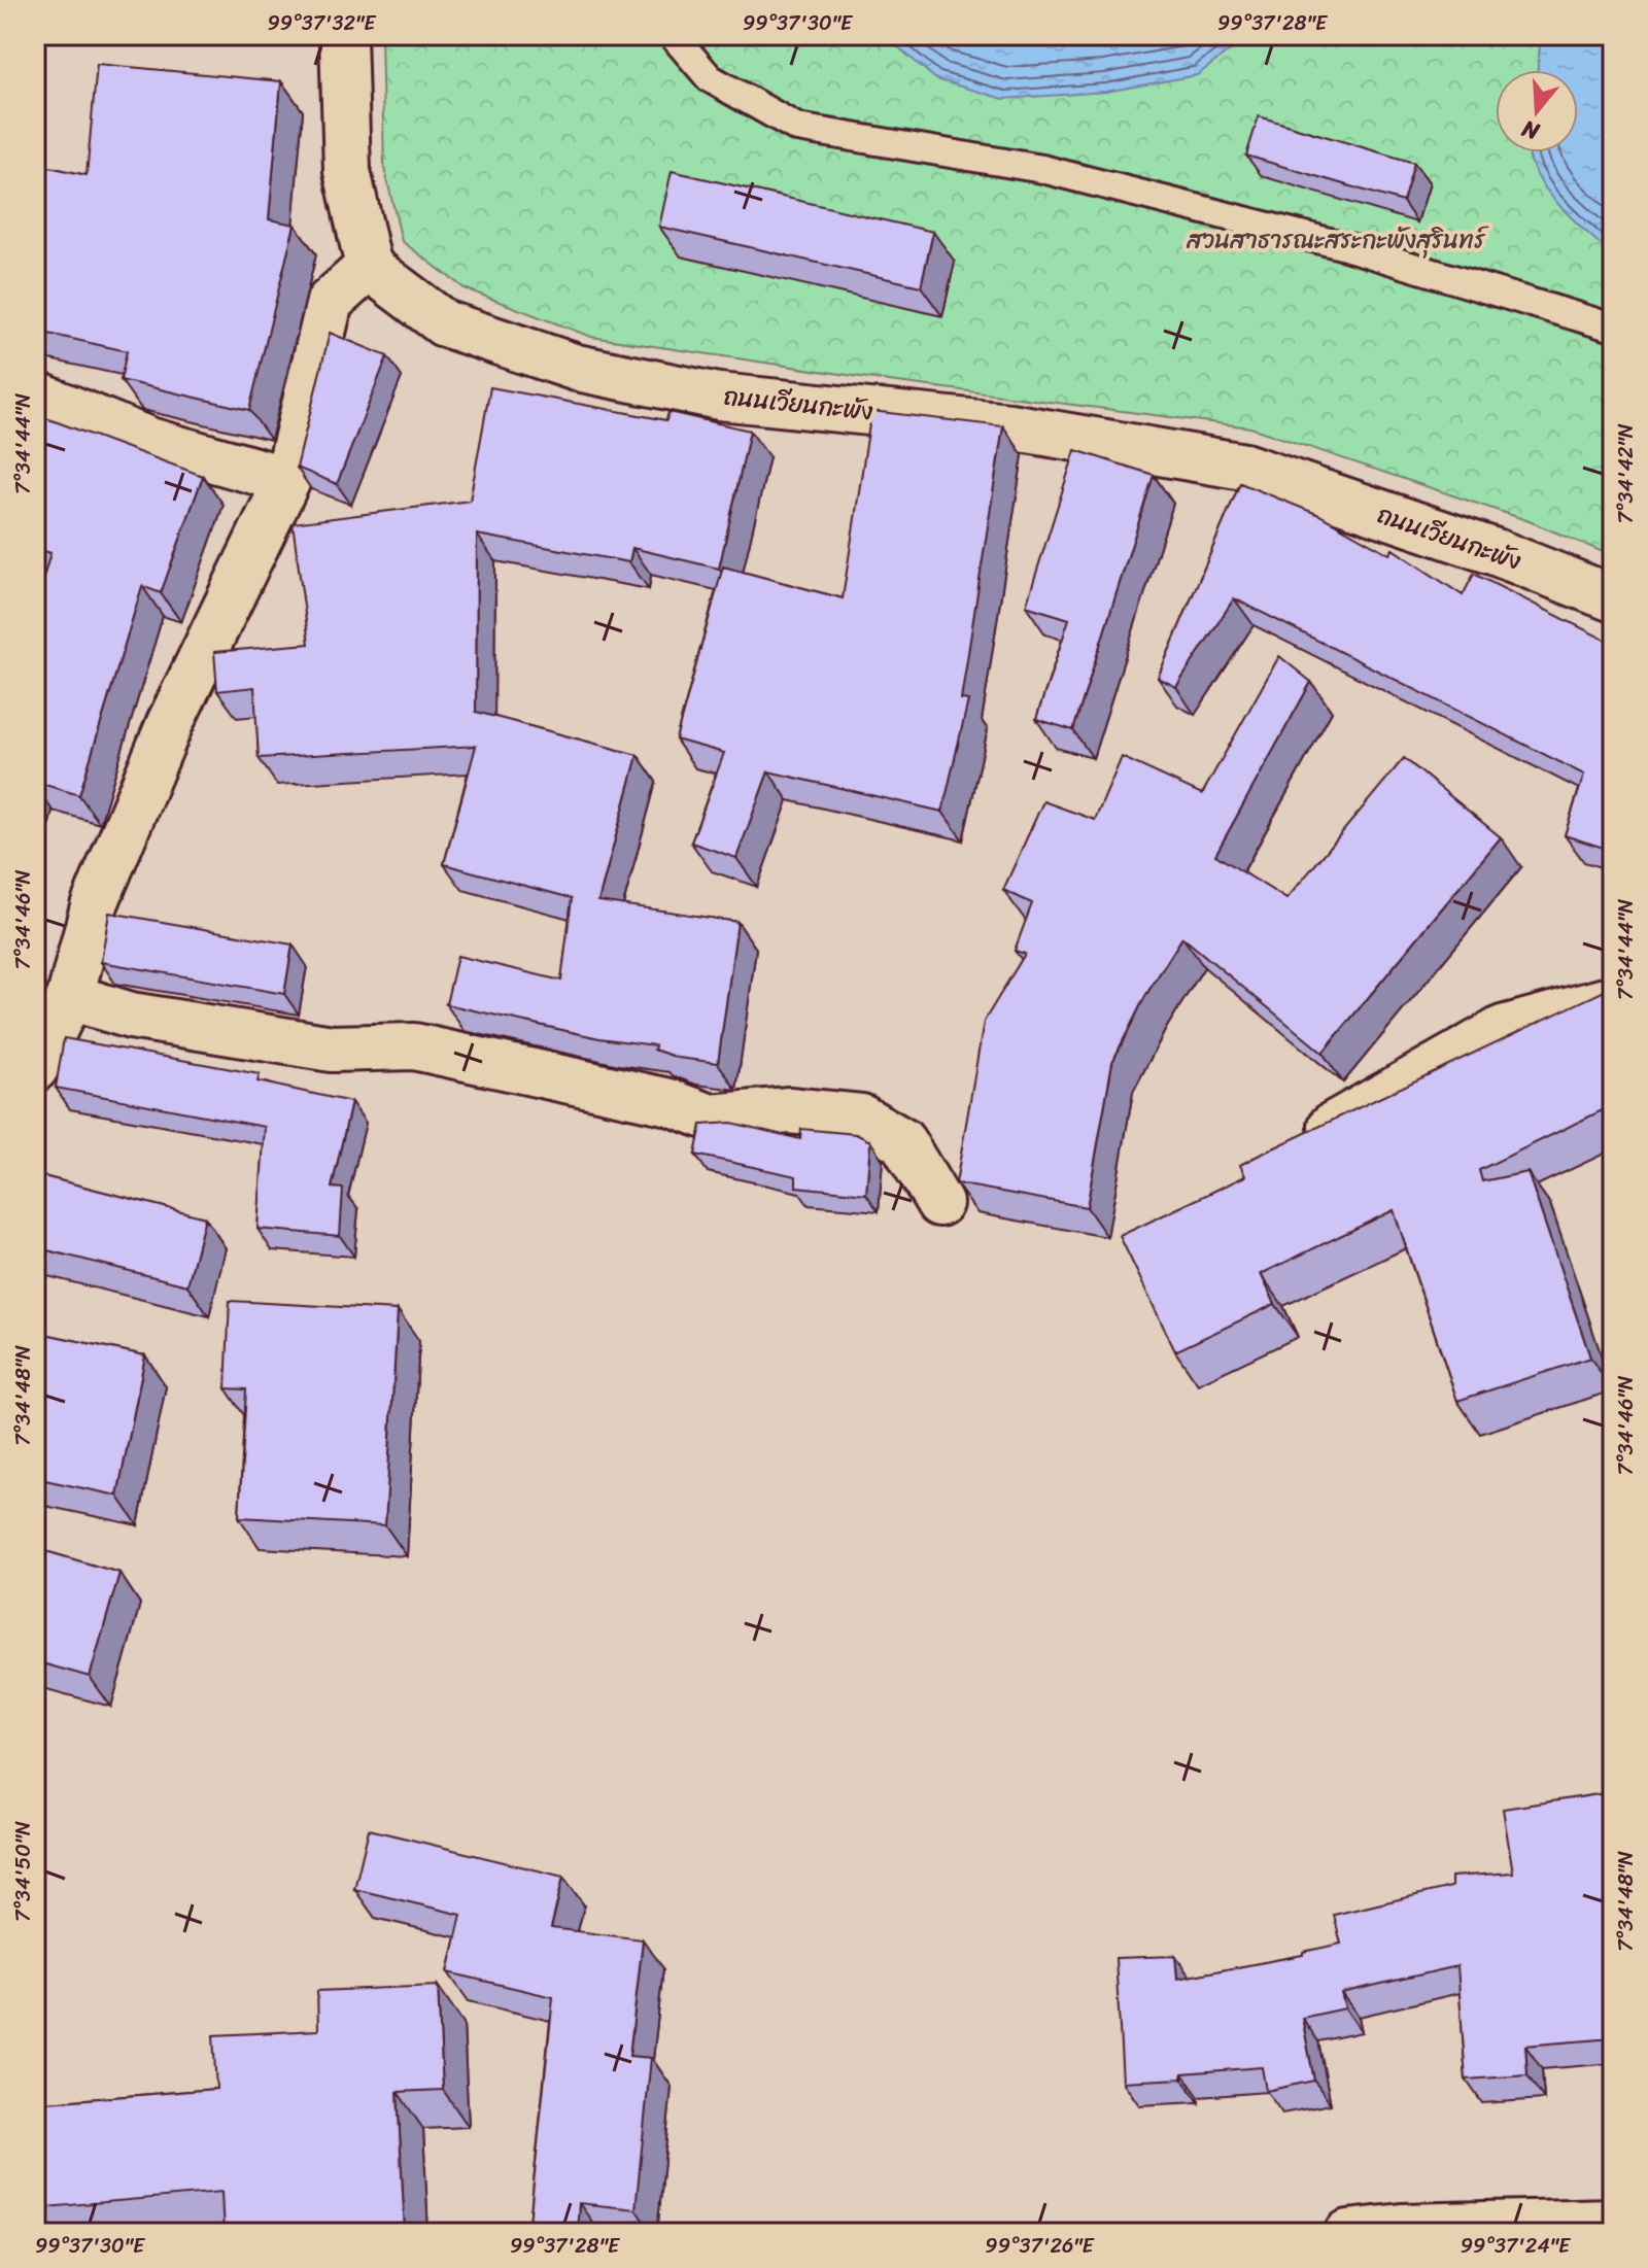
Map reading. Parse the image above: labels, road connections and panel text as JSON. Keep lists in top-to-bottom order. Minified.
{"streets":{"street":["ถนนเวียนกะพัง"]},"parks":["สวนสาธารณะสระกะพังสุรินทร์"],"north":"bottom","coordinates":["99°37'32\"E","99°37'30\"E","99°37'28\"E","7°34'44\"N","7°34'42\"N","7°34'46\"N","7°34'48\"N","7°34'50\"N","99°37'26\"E","99°37'24\"E"]}
